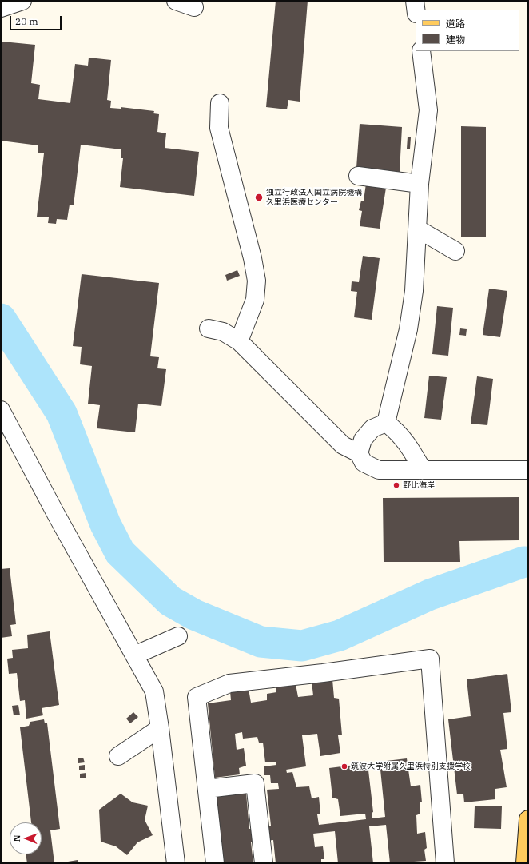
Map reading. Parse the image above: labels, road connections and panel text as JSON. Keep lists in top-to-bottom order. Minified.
{"places":["独立行政法人国立病院機構 久里浜医療センター","野比海岸","筑波大学附属久里浜特別支援学校"],"legend":["道路","建物"],"scale_bar":"20 m","north":"left"}
